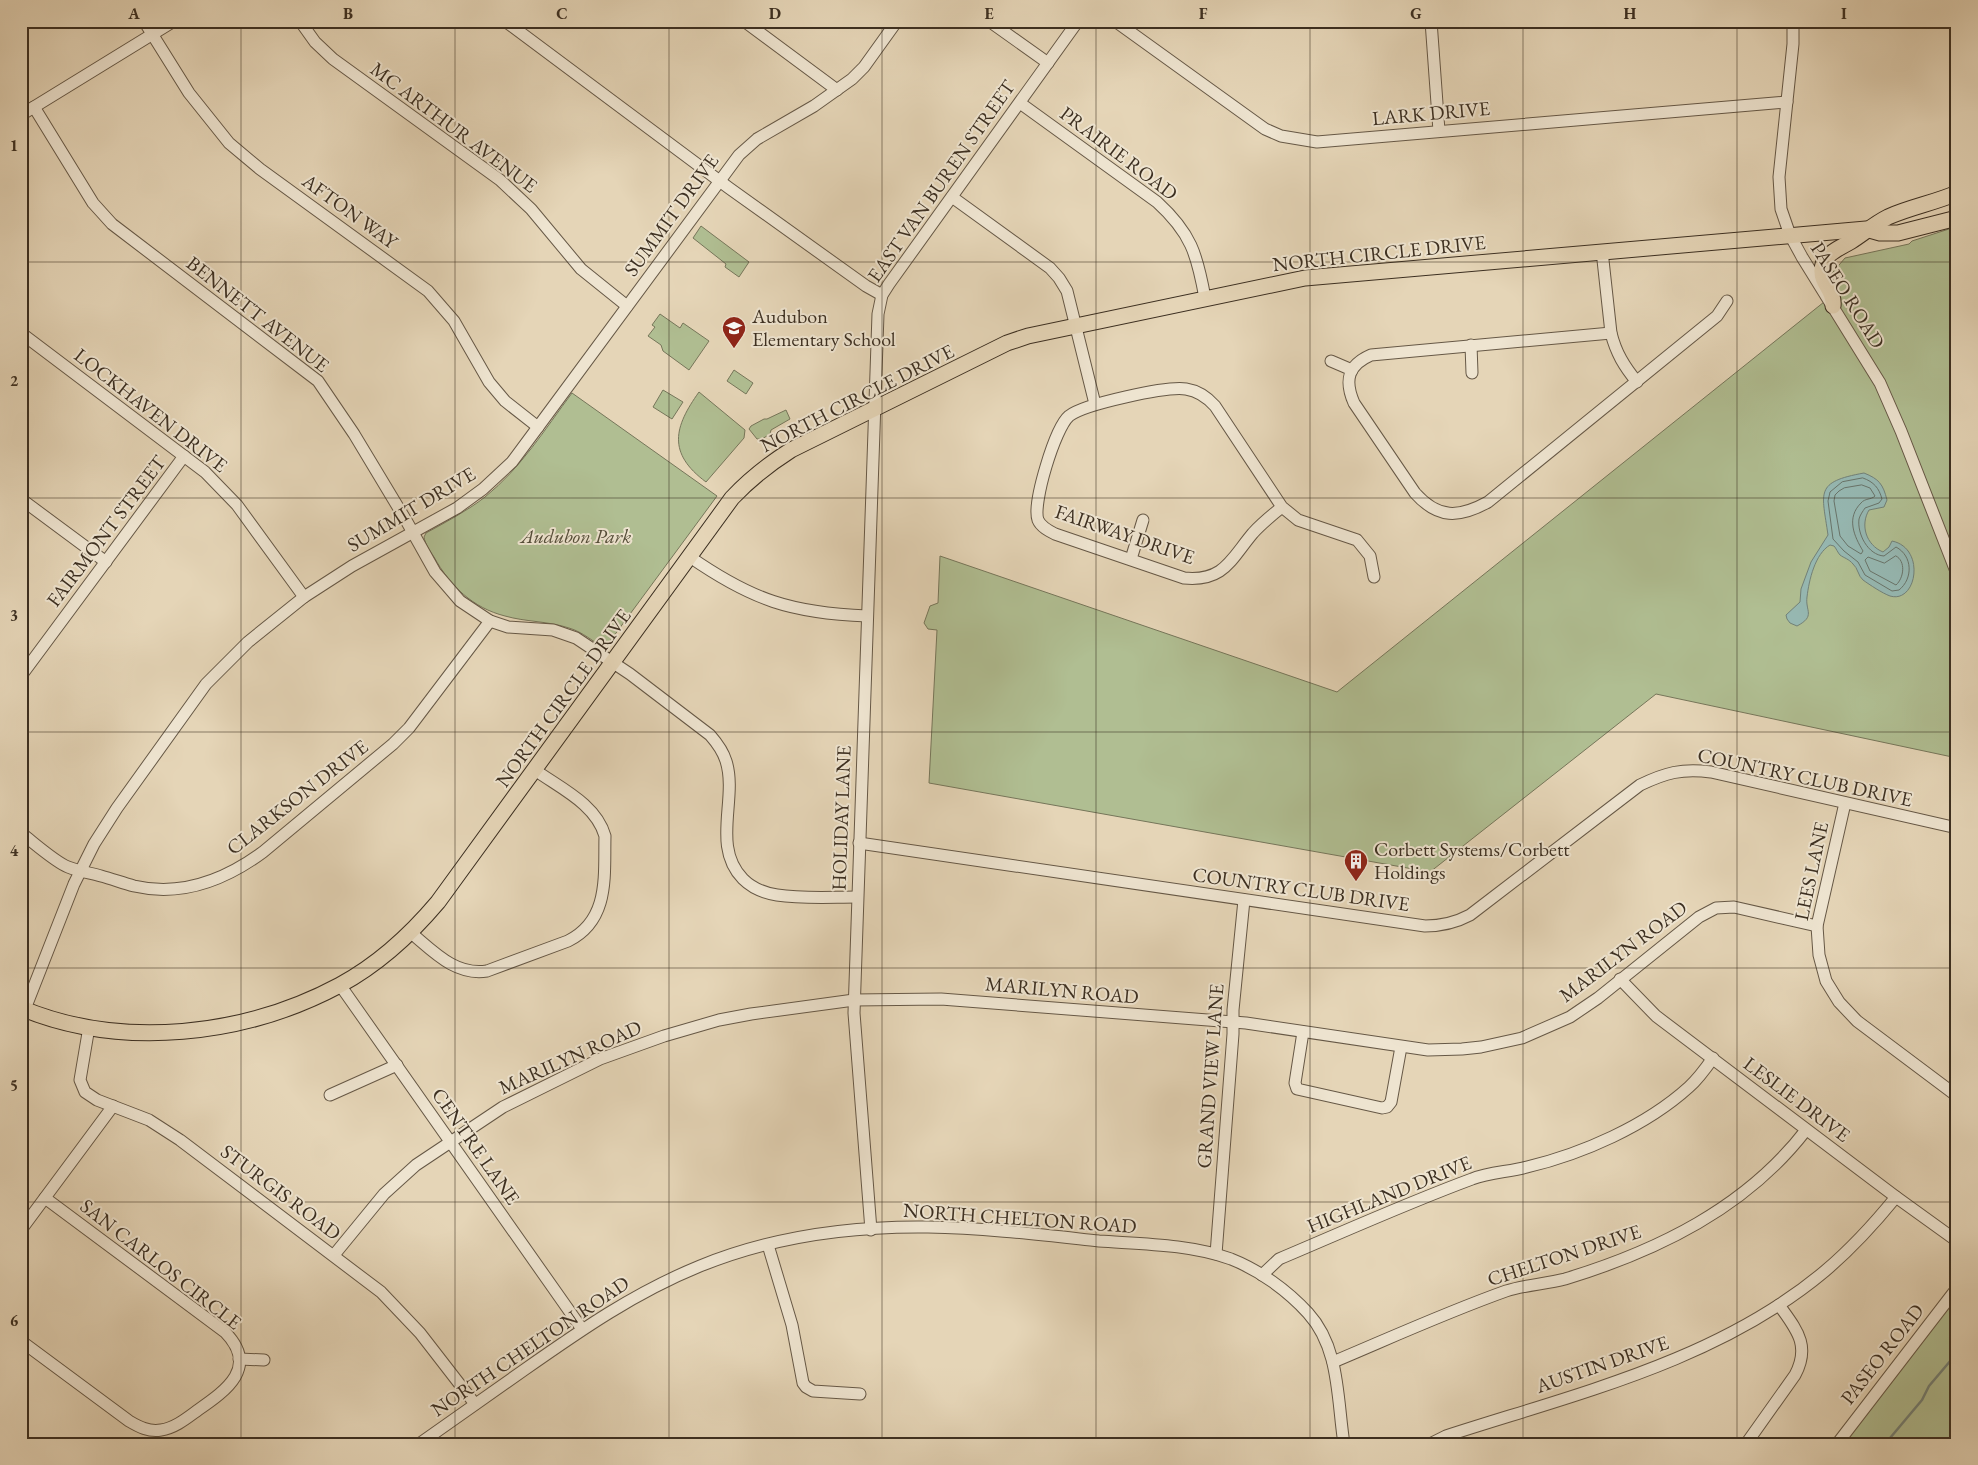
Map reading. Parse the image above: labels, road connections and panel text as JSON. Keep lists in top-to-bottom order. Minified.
{"streets":{"main road":["NORTH CIRCLE DRIVE"],"street":["LARK DRIVE","MC ARTHUR AVENUE","PRAIRIE ROAD","EAST VAN BUREN STREET","AFTON WAY","SUMMIT DRIVE","PASEO ROAD","BENNETT AVENUE","LOCKHAVEN DRIVE","FAIRMONT STREET","FAIRWAY DRIVE","COUNTRY CLUB DRIVE","CLARKSON DRIVE","HOLIDAY LANE","LEES LANE","MARILYN ROAD","GRAND VIEW LANE","LESLIE DRIVE","CENTRE LANE","STURGIS ROAD","HIGHLAND DRIVE","NORTH CHELTON ROAD","CHELTON DRIVE","SAN CARLOS CIRCLE","AUSTIN DRIVE"]},"crossings":[["LARK DRIVE","PASEO ROAD"],["MC ARTHUR AVENUE","SUMMIT DRIVE"],["PRAIRIE ROAD","EAST VAN BUREN STREET"],["PRAIRIE ROAD","NORTH CIRCLE DRIVE"],["EAST VAN BUREN STREET","NORTH CIRCLE DRIVE"],["EAST VAN BUREN STREET","HOLIDAY LANE"],["AFTON WAY","SUMMIT DRIVE"],["SUMMIT DRIVE","NORTH CIRCLE DRIVE"],["SUMMIT DRIVE","BENNETT AVENUE"],["SUMMIT DRIVE","LOCKHAVEN DRIVE"],["SUMMIT DRIVE","CLARKSON DRIVE"],["NORTH CIRCLE DRIVE","PASEO ROAD"],["NORTH CIRCLE DRIVE","BENNETT AVENUE"],["NORTH CIRCLE DRIVE","HOLIDAY LANE"],["NORTH CIRCLE DRIVE","CENTRE LANE"],["NORTH CIRCLE DRIVE","STURGIS ROAD"],["BENNETT AVENUE","CLARKSON DRIVE"],["BENNETT AVENUE","HOLIDAY LANE"],["LOCKHAVEN DRIVE","FAIRMONT STREET"],["COUNTRY CLUB DRIVE","HOLIDAY LANE"],["COUNTRY CLUB DRIVE","LEES LANE"],["COUNTRY CLUB DRIVE","GRAND VIEW LANE"],["HOLIDAY LANE","MARILYN ROAD"],["HOLIDAY LANE","NORTH CHELTON ROAD"],["LEES LANE","MARILYN ROAD"],["MARILYN ROAD","GRAND VIEW LANE"],["MARILYN ROAD","LESLIE DRIVE"],["MARILYN ROAD","CENTRE LANE"],["MARILYN ROAD","STURGIS ROAD"],["GRAND VIEW LANE","NORTH CHELTON ROAD"],["LESLIE DRIVE","HIGHLAND DRIVE"],["LESLIE DRIVE","CHELTON DRIVE"],["LESLIE DRIVE","AUSTIN DRIVE"],["CENTRE LANE","NORTH CHELTON ROAD"],["STURGIS ROAD","NORTH CHELTON ROAD"],["HIGHLAND DRIVE","NORTH CHELTON ROAD"],["NORTH CHELTON ROAD","CHELTON DRIVE"]],"parks":["Audubon Park"],"places":{"school or university":["Audubon Elementary School"],"building":["Corbett Systems/Corbett Holdings"]},"grid":{"columns":["A","B","C","D","E","F","G","H","I"],"rows":["1","2","3","4","5","6"]}}
